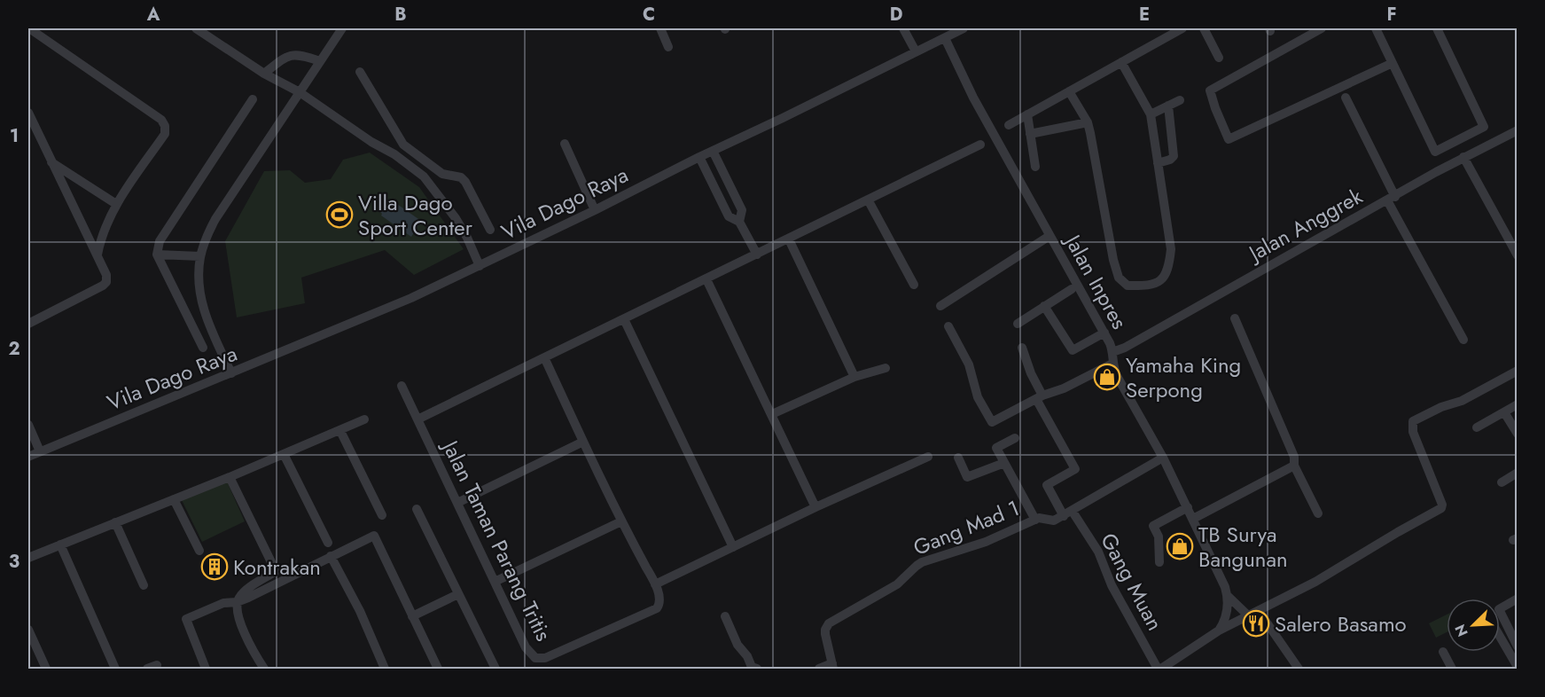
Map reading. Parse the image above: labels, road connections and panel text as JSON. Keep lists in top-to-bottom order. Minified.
{"streets":{"street":["Vila Dago Raya","Jalan Anggrek","Jalan Inpres","Gang Mad 1","Jalan Taman Parang Tritis","Gang Muan"]},"crossings":[["Vila Dago Raya","Jalan Inpres"],["Jalan Anggrek","Jalan Inpres"],["Jalan Inpres","Gang Mad 1"],["Gang Mad 1","Gang Muan"]],"places":{"sports":["Villa Dago Sport Center"],"shop":["Yamaha King Serpong","TB Surya Bangunan"],"building":["Kontrakan"],"restaurant":["Salero Basamo"]},"north":"bottom left","grid":{"columns":["A","B","C","D","E","F"],"rows":["1","2","3"]}}
